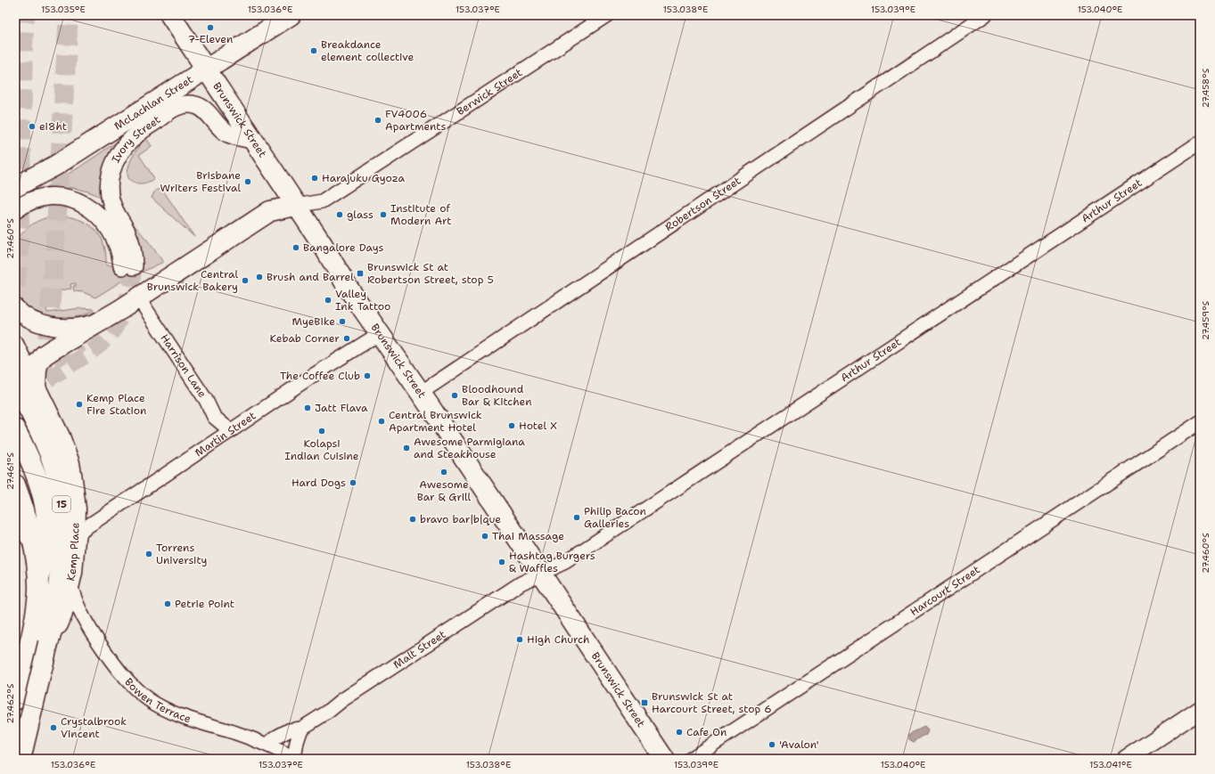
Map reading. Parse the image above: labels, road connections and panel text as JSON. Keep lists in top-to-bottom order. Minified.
{"streets":{"main road":["McLachlan Street","Brunswick Street","15","Kemp Place"],"street":["Berwick Street","Ivory Street","Arthur Street","Robertson Street","Harrison Lane","Martin Street","Harcourt Street","Malt Street","Bowen Terrace"]},"crossings":[["Berwick Street","Brunswick Street"],["McLachlan Street","Brunswick Street"],["Brunswick Street","Ivory Street"],["Brunswick Street","Arthur Street"],["Brunswick Street","Robertson Street"],["Brunswick Street","Martin Street"],["Brunswick Street","Malt Street"],["Arthur Street","Malt Street"],["Harrison Lane","Martin Street"],["Martin Street","Kemp Place"],["15","Kemp Place"],["Kemp Place","Bowen Terrace"],["Malt Street","Bowen Terrace"]],"places":{"other":["7-Eleven","Breakdance element collective","FV4006 Apartments","ei8ht","Harajuku Gyoza","Brisbane Writers Festival","glass","Institute of Modern Art","Bangalore Days","Brush and Barrel","Central Brunswick Bakery","Valley Ink Tattoo","MyeBike","Kebab Corner","The Coffee Club","Bloodhound Bar & Kitchen","Kemp Place Fire Station","Jatt Flava","Central Brunswick Apartment Hotel","Hotel X","Kolapsi Indian Cuisine","Awesome Parmigiana and Steakhouse","Awesome Bar & Grill","Hard Dogs","Philip Bacon Galleries","bravo bar|b|que","Thai Massage","Torrens University","Hashtag Burgers & Waffles","Petrie Point","High Church","Crystalbrook Vincent","Cafe On","'Avalon'"],"transit":["Brunswick St at Robertson Street, stop 5","Brunswick St at Harcourt Street, stop 6"]},"coordinates":["153.035°E","153.036°E","153.037°E","153.038°E","153.039°E","153.040°E","27.458°S","27.460°S","27.459°S","27.461°S","27.462°S","153.041°E"]}
